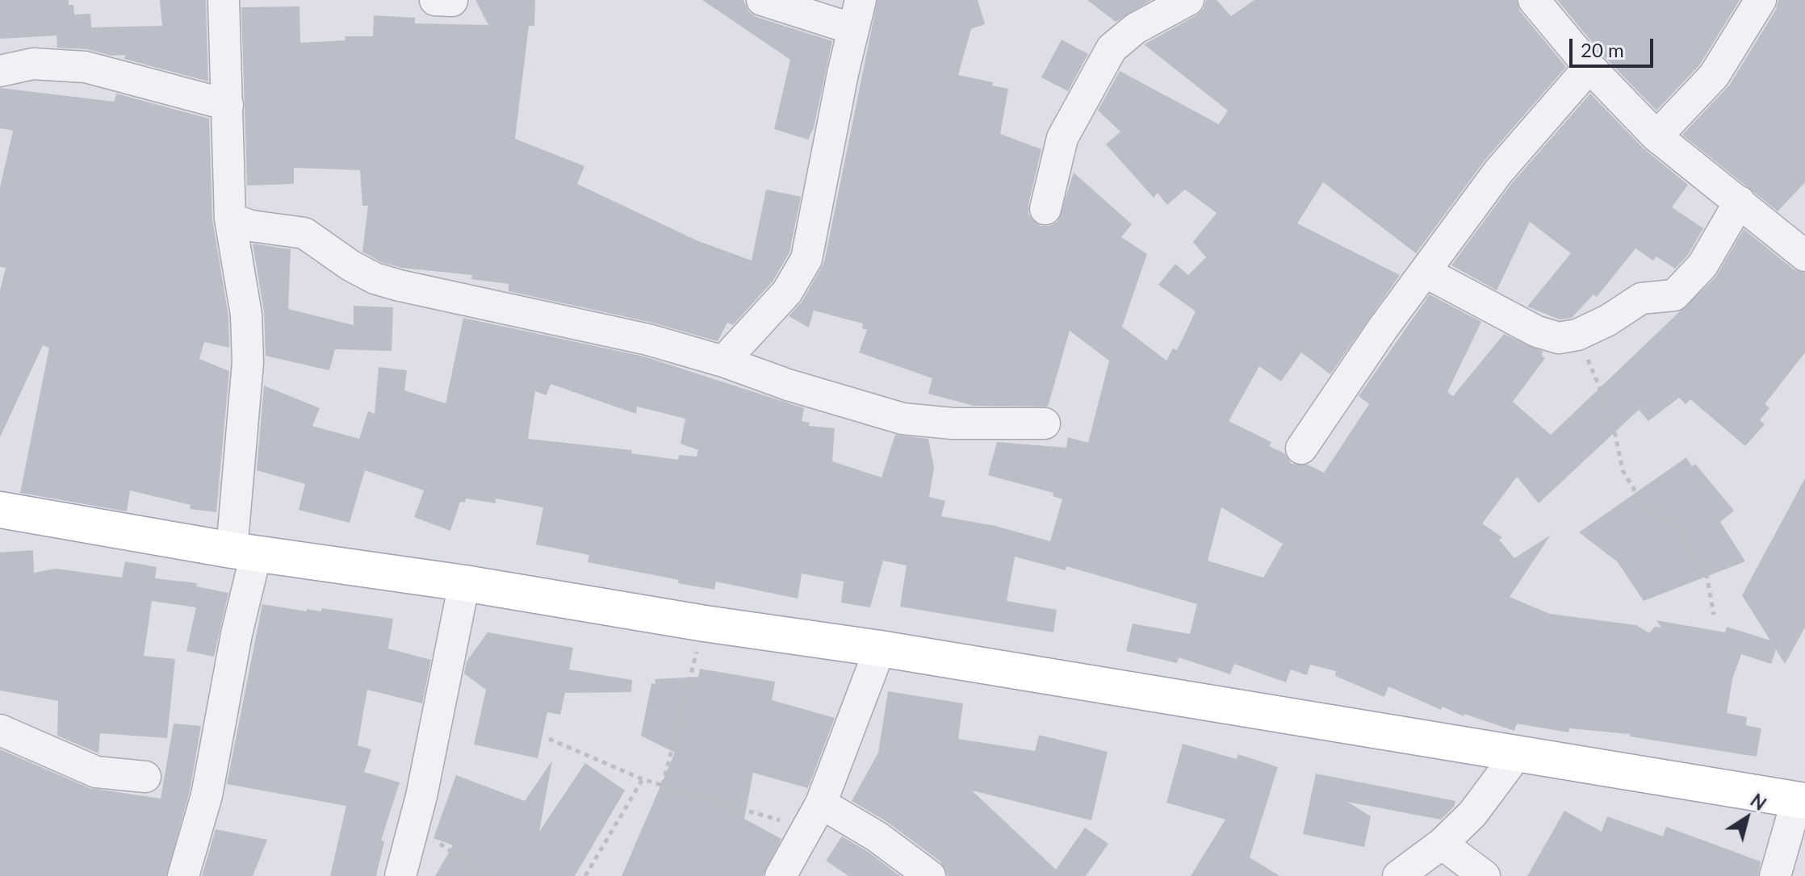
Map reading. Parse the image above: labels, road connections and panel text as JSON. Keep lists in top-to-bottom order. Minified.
{"scale_bar":"20 m","north":"top right"}
